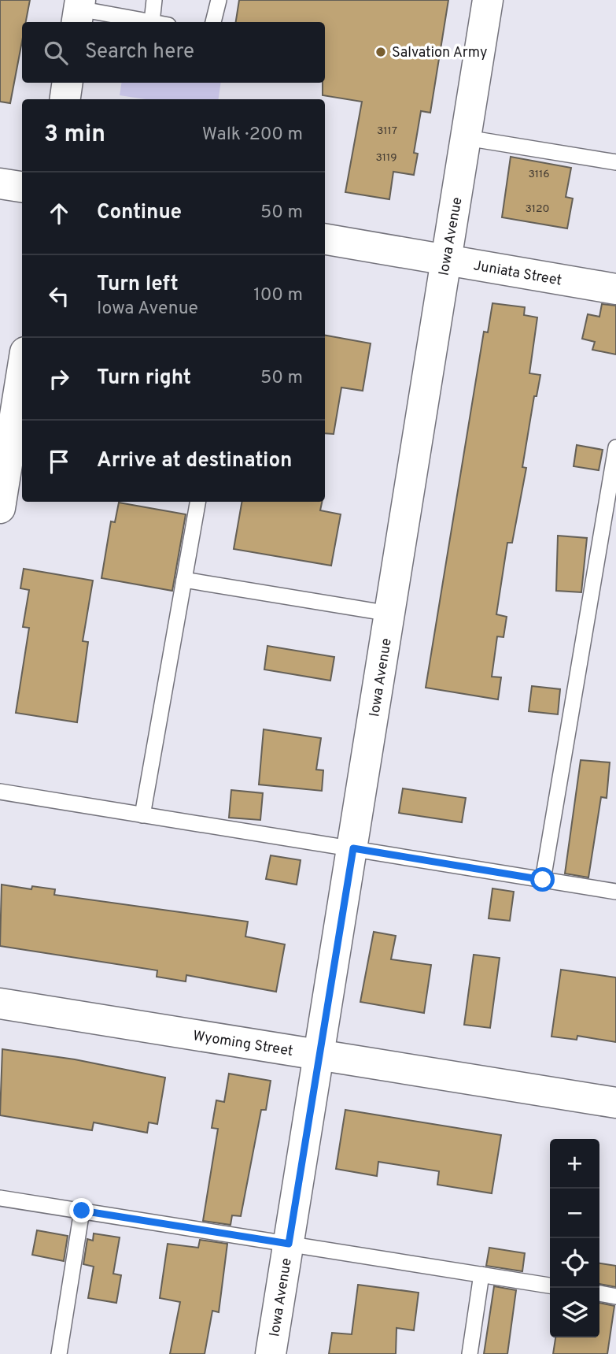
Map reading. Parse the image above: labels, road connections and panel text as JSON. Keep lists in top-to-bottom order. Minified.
{"streets":{"street":["Iowa Avenue","Juniata Street","Wyoming Street"]},"crossings":[["Iowa Avenue","Juniata Street"],["Iowa Avenue","Wyoming Street"]],"places":["Salvation Army"],"house_numbers":["3117","3119","3116","3120"],"page":{"search":"Search here","heading":["3 min","Walk · 200 m"],"list":[["Continue","50 m"],["Turn left","Iowa Avenue","100 m"],["Turn right","50 m"],"Arrive at destination"],"map_buttons":["+","−"]}}
